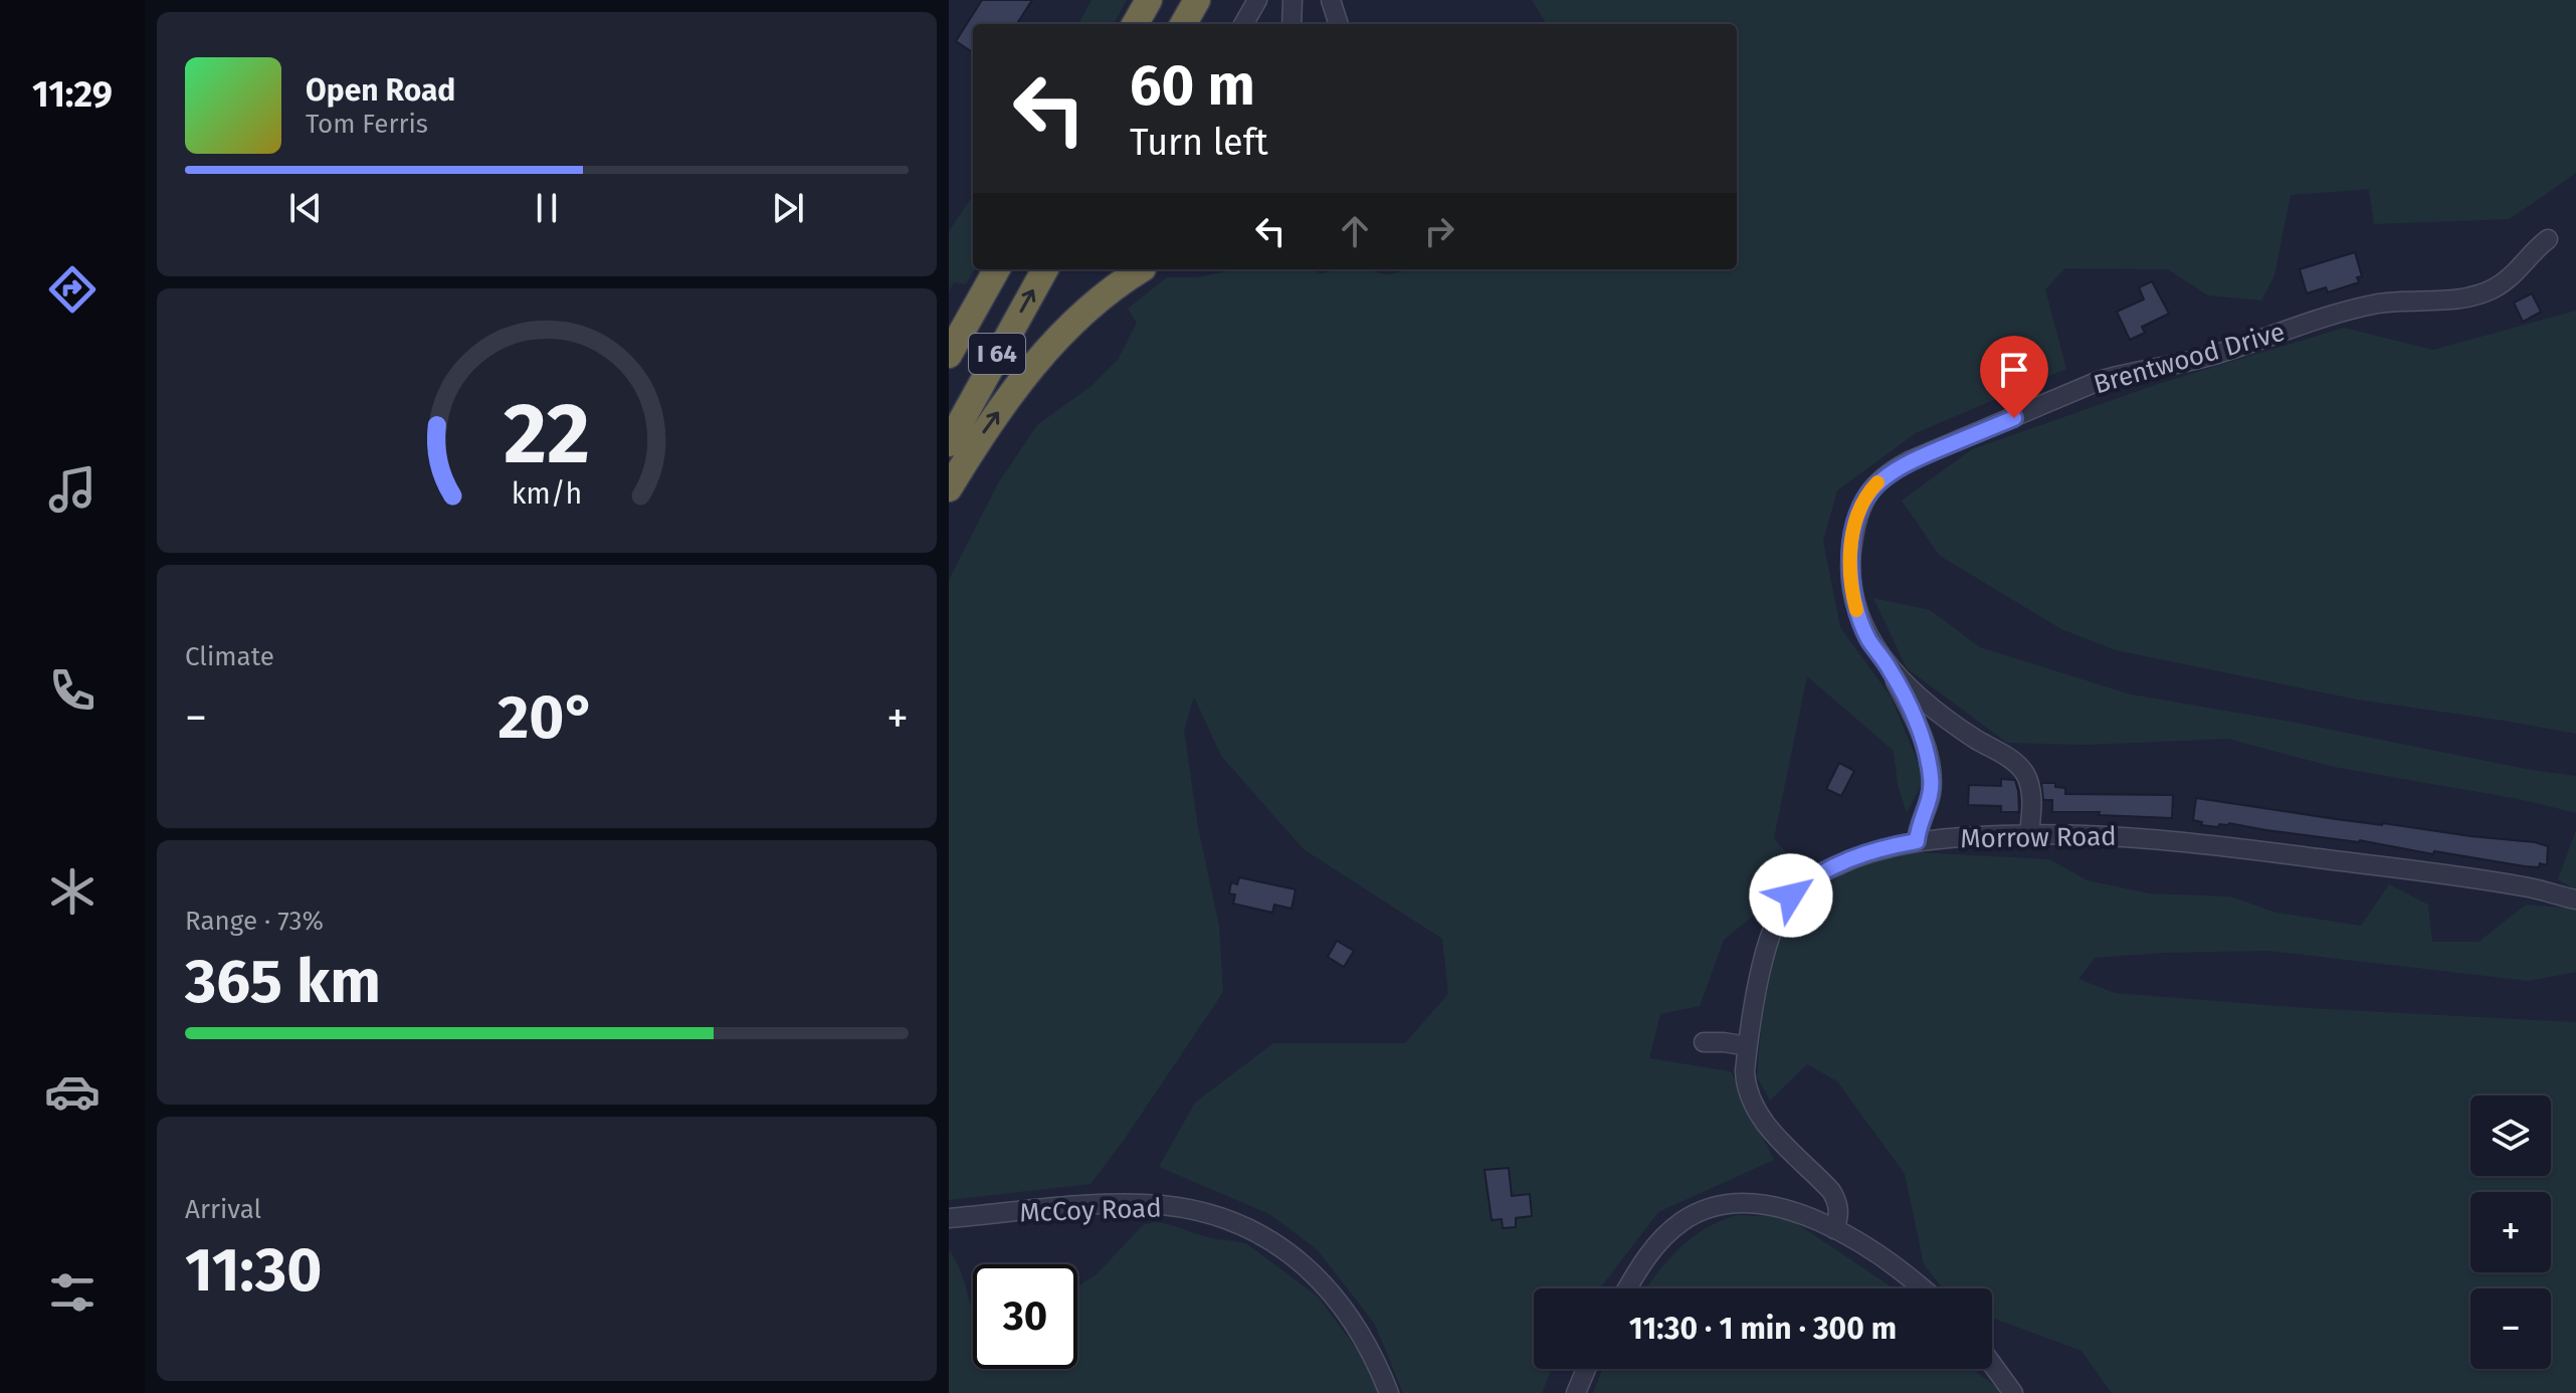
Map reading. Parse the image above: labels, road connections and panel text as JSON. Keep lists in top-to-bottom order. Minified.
{"streets":{"highway":["I 64"],"street":["Brentwood Drive","Morrow Road","McCoy Road"]},"crossings":[["Brentwood Drive","Morrow Road"]],"page":{"tabs":"11:29","turn":["60 m","Turn left"],"song":["Open Road","Tom Ferris"],"tile":["Climate",["Range · 73%","365 km"],["Arrival","11:30"]],"heat":["−","20°","+"],"map_buttons":["+","−"],"limit":"30","trip":"11:30 · 1 min · 300 m","gauge":["22","km/h"]}}
